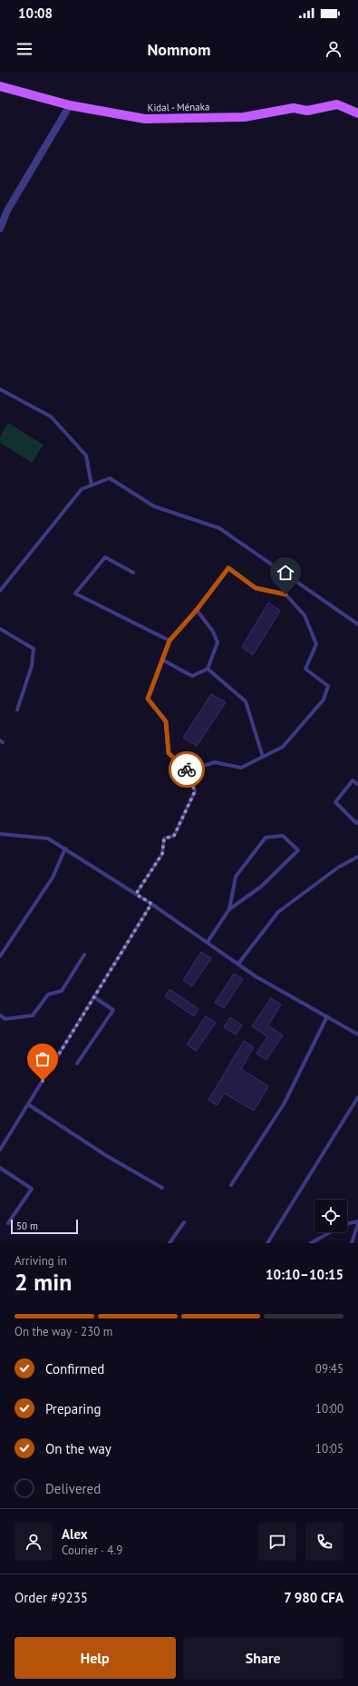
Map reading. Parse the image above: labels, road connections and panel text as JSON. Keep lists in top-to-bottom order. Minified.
{"streets":{"main road":["Kidal - Ménaka"]},"scale_bar":"50 m","page":{"status":"10:08","header":"Nomnom","scale":"50 m","heading":["2 min","Arriving in","10:10–10:15"],"panel":["Alex","Courier · 4.9","Order #9235","7 980 CFA"],"bar":"On the way · 230 m","list":[["Confirmed","09:45"],["Preparing","10:00"],["On the way","10:05"],"Delivered"],"buttons":["Help","Share"]}}
